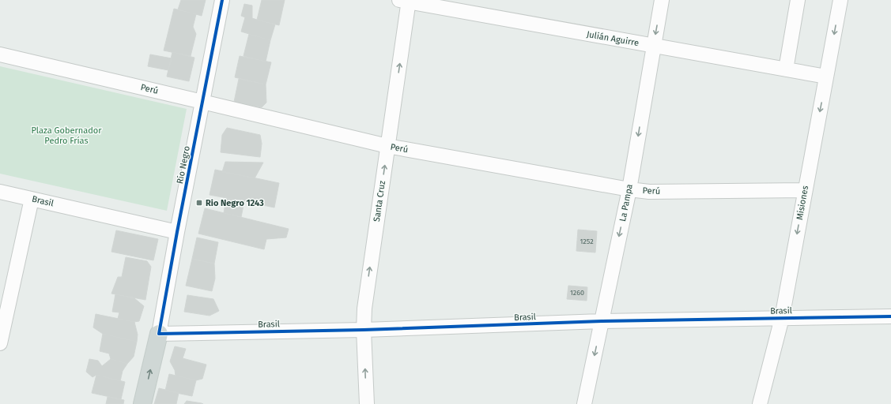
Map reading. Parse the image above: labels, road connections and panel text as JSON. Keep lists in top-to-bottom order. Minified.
{"streets":{"main road":["Río Negro"],"street":["Julián Aguirre","Perú","Brasil","Santa Cruz","La Pampa","Misiones"]},"crossings":[["Julián Aguirre","Santa Cruz"],["Julián Aguirre","La Pampa"],["Julián Aguirre","Misiones"],["Perú","Río Negro"],["Perú","Santa Cruz"],["Perú","La Pampa"],["Perú","Misiones"],["Río Negro","Brasil"],["Brasil","Santa Cruz"],["Brasil","La Pampa"],["Brasil","Misiones"]],"one_way":["Santa Cruz","La Pampa","Misiones"],"parks":["Plaza Gobernador Pedro Frías"],"places":{"transit":["Rio Negro 1243"]},"house_numbers":["1252","1260"]}
